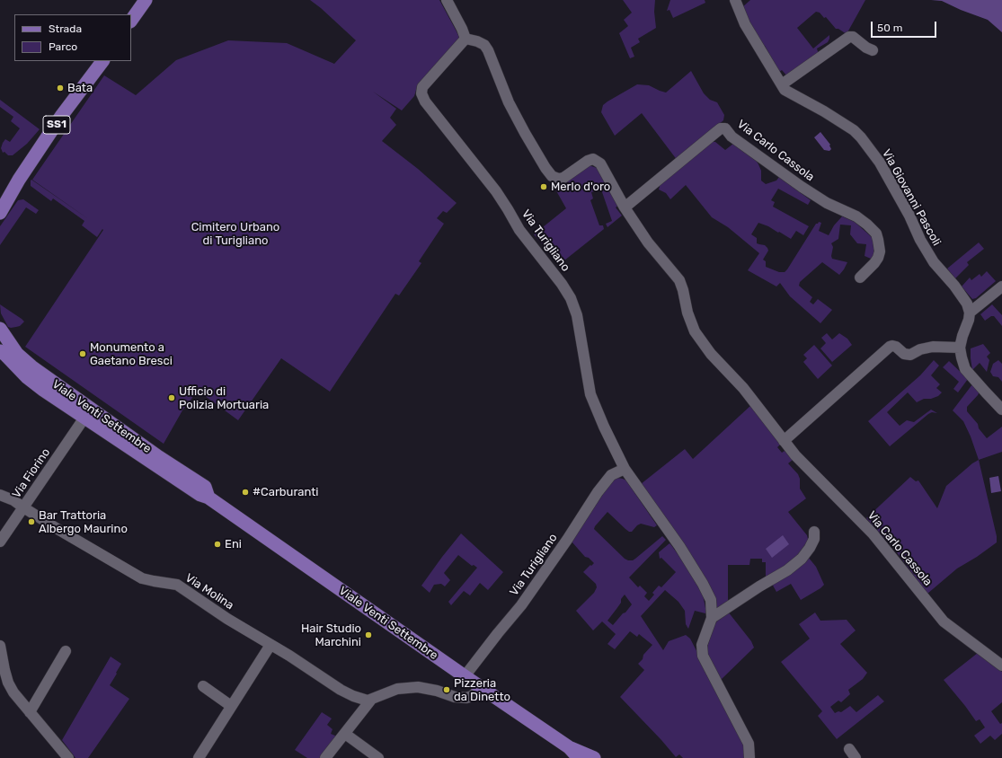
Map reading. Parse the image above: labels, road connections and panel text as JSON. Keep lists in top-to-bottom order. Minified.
{"streets":{"main road":["SS1","Viale Venti Settembre"],"street":["Via Carlo Cassola","Via Giovanni Pascoli","Via Turigliano","Via Fiorino","Via Molina"]},"crossings":[["Via Carlo Cassola","Via Turigliano"],["Via Turigliano","Viale Venti Settembre"],["Viale Venti Settembre","Via Fiorino"],["Via Fiorino","Via Molina"]],"parks":["Cimitero Urbano di Turigliano"],"places":["Bata","Merlo d'oro","Monumento a Gaetano Bresci","Ufficio di Polizia Mortuaria","#Carburanti","Bar Trattoria Albergo Maurino","Eni","Hair Studio Marchini","Pizzeria da Dinetto"],"legend":["Strada","Parco"],"scale_bar":"50 m"}
